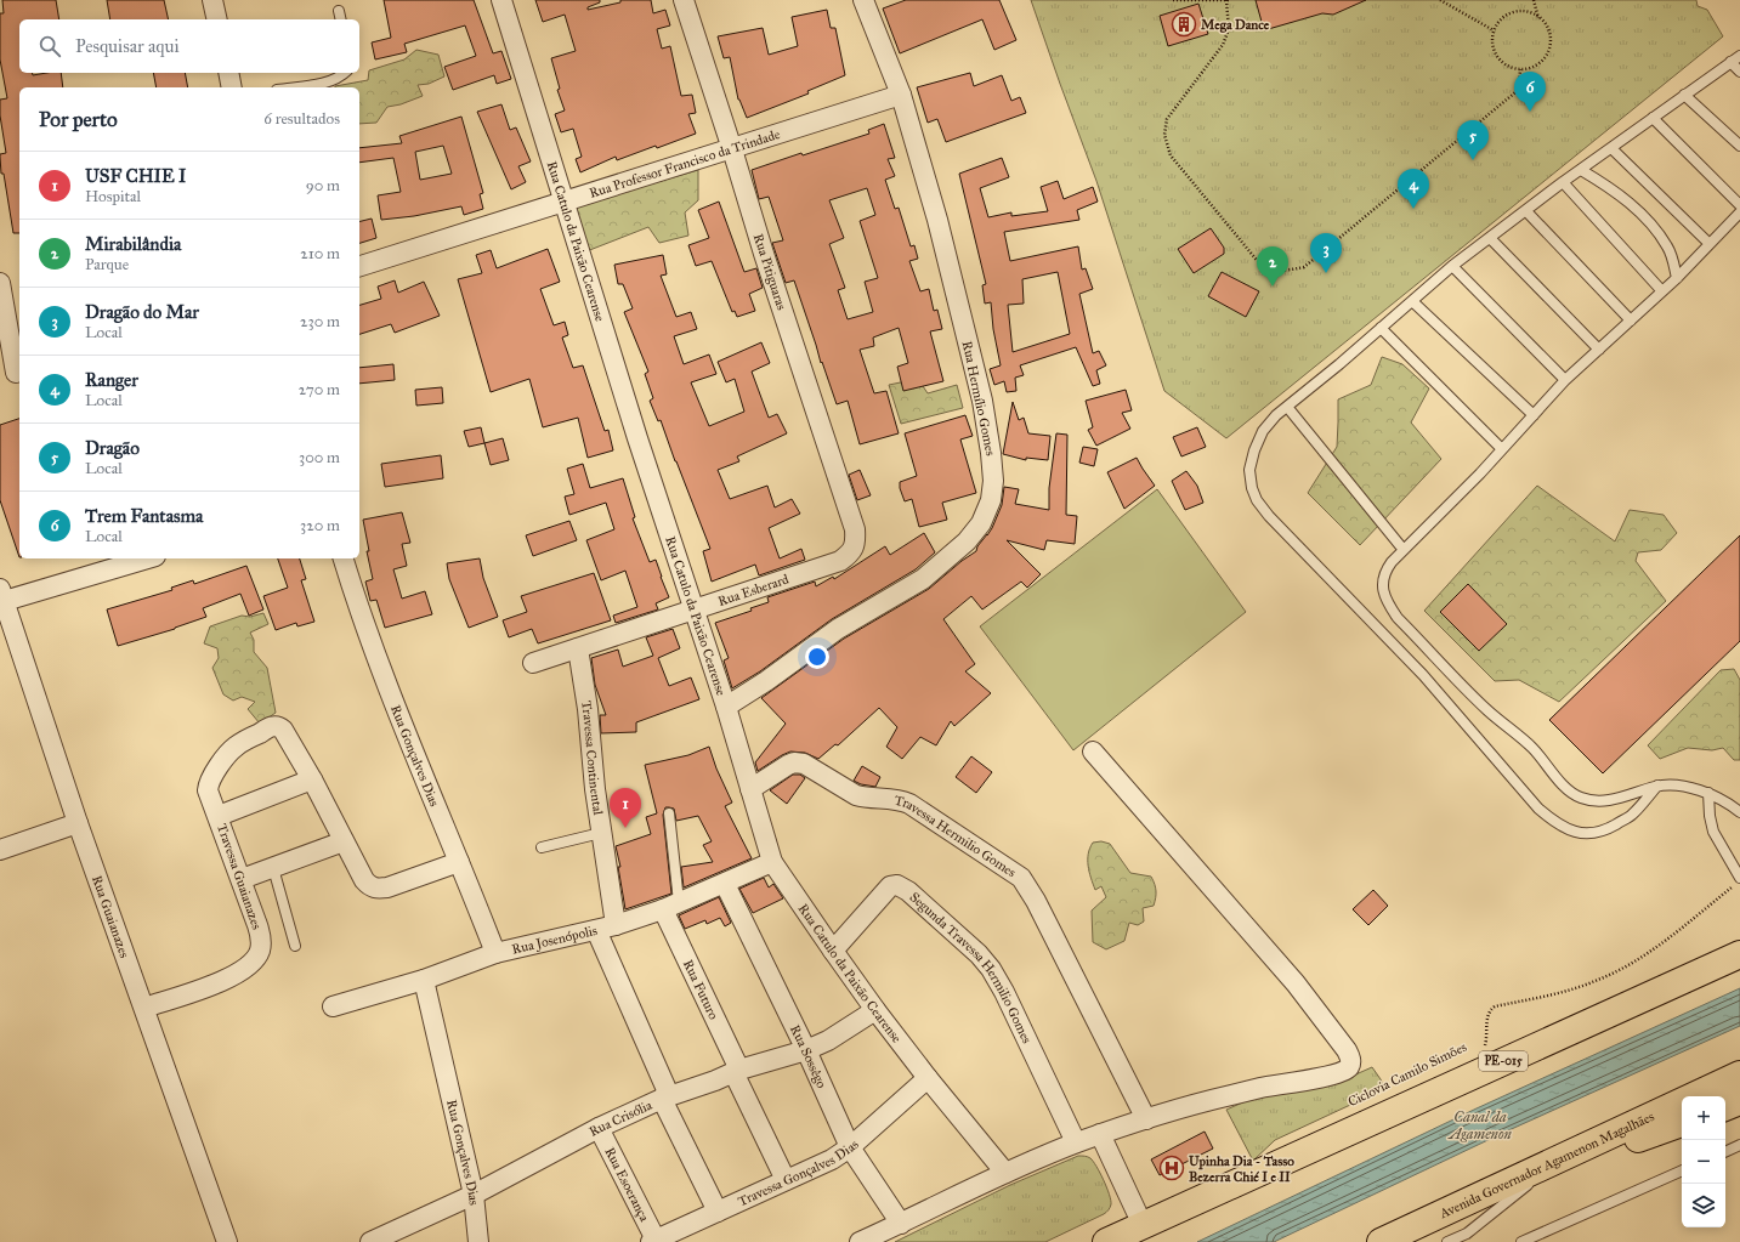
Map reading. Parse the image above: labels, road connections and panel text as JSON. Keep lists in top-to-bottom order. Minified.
{"streets":{"highway":["PE-015","Avenida Governador Agamenon Magalhães"],"street":["Rua Professor Francisco da Trindade","Rua Catulo da Paixão Cearense","Rua Pitiguaras","Rua Hermílio Gomes","Rua Esberard","Rua Gonçalves Dias","Travessa Continental","Travessa Hermilio Gomes","Travessa Guaianazes","Rua Guaianazes","Rua Josenópolis","Segunda Travessa Hermilio Gomes","Rua Futuro","Rua Sossêgo","Rua Crisólia","Travessa Gonçalves Dias","Rua Esoerança"],"path":["Ciclovia Camilo Simões"]},"crossings":[["Rua Professor Francisco da Trindade","Rua Catulo da Paixão Cearense"],["Rua Professor Francisco da Trindade","Rua Pitiguaras"],["Rua Professor Francisco da Trindade","Rua Hermílio Gomes"],["Rua Catulo da Paixão Cearense","Rua Hermílio Gomes"],["Rua Catulo da Paixão Cearense","Rua Esberard"],["Rua Catulo da Paixão Cearense","Travessa Hermilio Gomes"],["Rua Catulo da Paixão Cearense","Rua Josenópolis"],["Rua Catulo da Paixão Cearense","Segunda Travessa Hermilio Gomes"],["Rua Catulo da Paixão Cearense","Rua Crisólia"],["Rua Catulo da Paixão Cearense","Travessa Gonçalves Dias"],["Rua Pitiguaras","Rua Esberard"],["Rua Esberard","Travessa Continental"],["Rua Gonçalves Dias","Rua Josenópolis"],["Rua Gonçalves Dias","Rua Crisólia"],["Travessa Continental","Rua Josenópolis"],["Travessa Guaianazes","Rua Guaianazes"],["Rua Josenópolis","Rua Futuro"],["Rua Josenópolis","Rua Sossêgo"],["Rua Futuro","Rua Crisólia"],["Rua Futuro","Travessa Gonçalves Dias"],["Rua Sossêgo","Rua Crisólia"],["Rua Sossêgo","Travessa Gonçalves Dias"],["Rua Crisólia","Rua Esoerança"],["Travessa Gonçalves Dias","Rua Esoerança"]],"water":["Canal da Agamenon"],"places":{"building":["Mega Dance"],"hospital":["Upinha Dia - Tasso Bezerra Chié I e II"]},"page":{"search":"Pesquisar aqui","pins":["6","5","4","3","2","1"],"heading":["Por perto","6 resultados"],"list":[{"mark":"1","name":"USF CHIE I","note":"Hospital","value":"90 m"},{"mark":"2","name":"Mirabilândia","note":"Parque","value":"210 m"},{"mark":"3","name":"Dragão do Mar","note":"Local","value":"230 m"},{"mark":"4","name":"Ranger","note":"Local","value":"270 m"},{"mark":"5","name":"Dragão","note":"Local","value":"300 m"},{"mark":"6","name":"Trem Fantasma","note":"Local","value":"320 m"}],"map_buttons":["+","−"]}}
